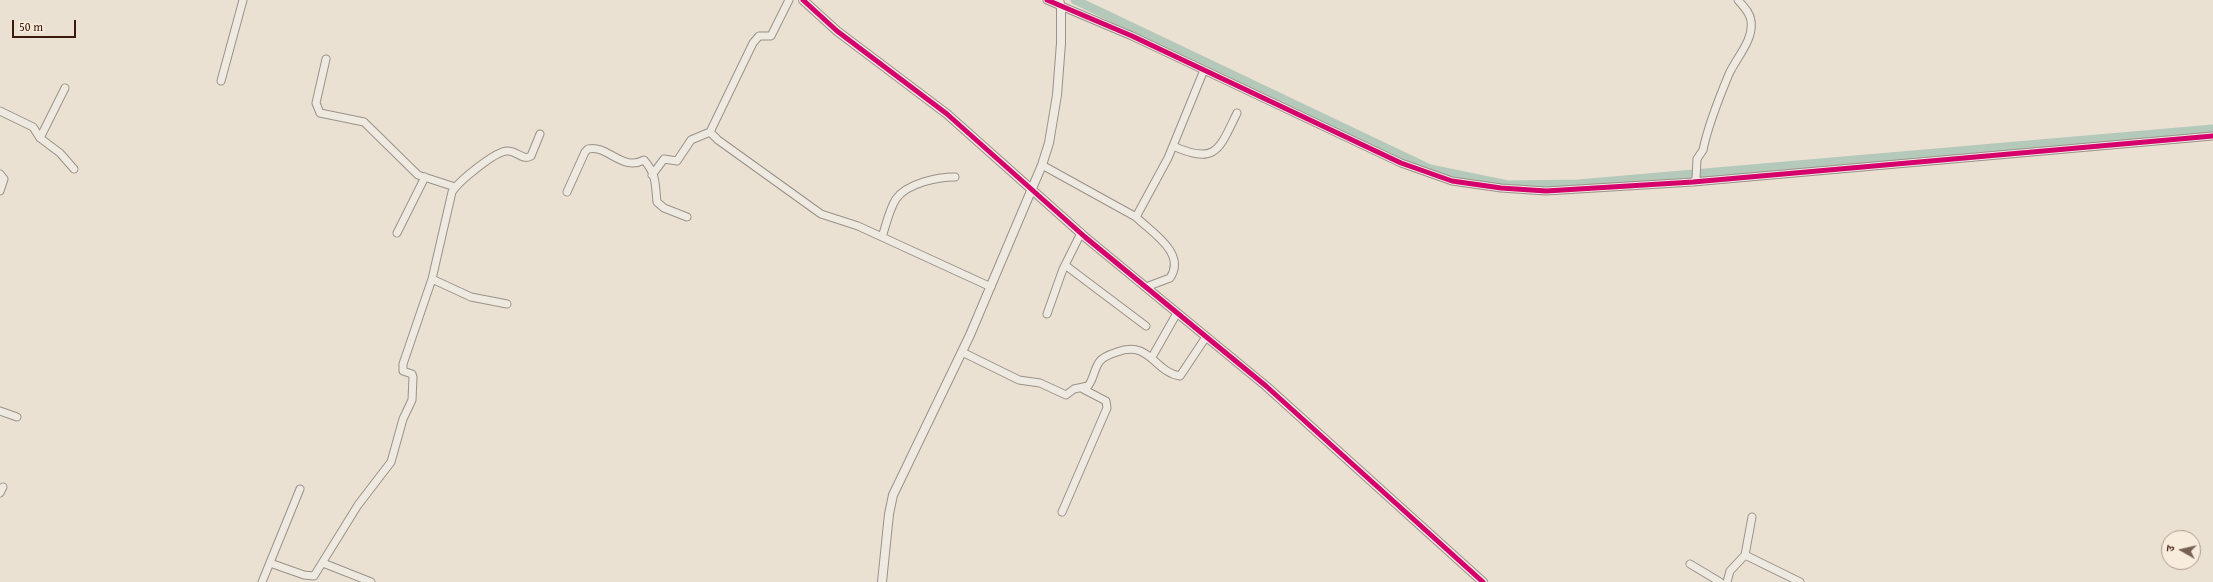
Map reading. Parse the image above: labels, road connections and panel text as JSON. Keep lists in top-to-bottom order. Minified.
{"scale_bar":"50 m","north":"left"}
